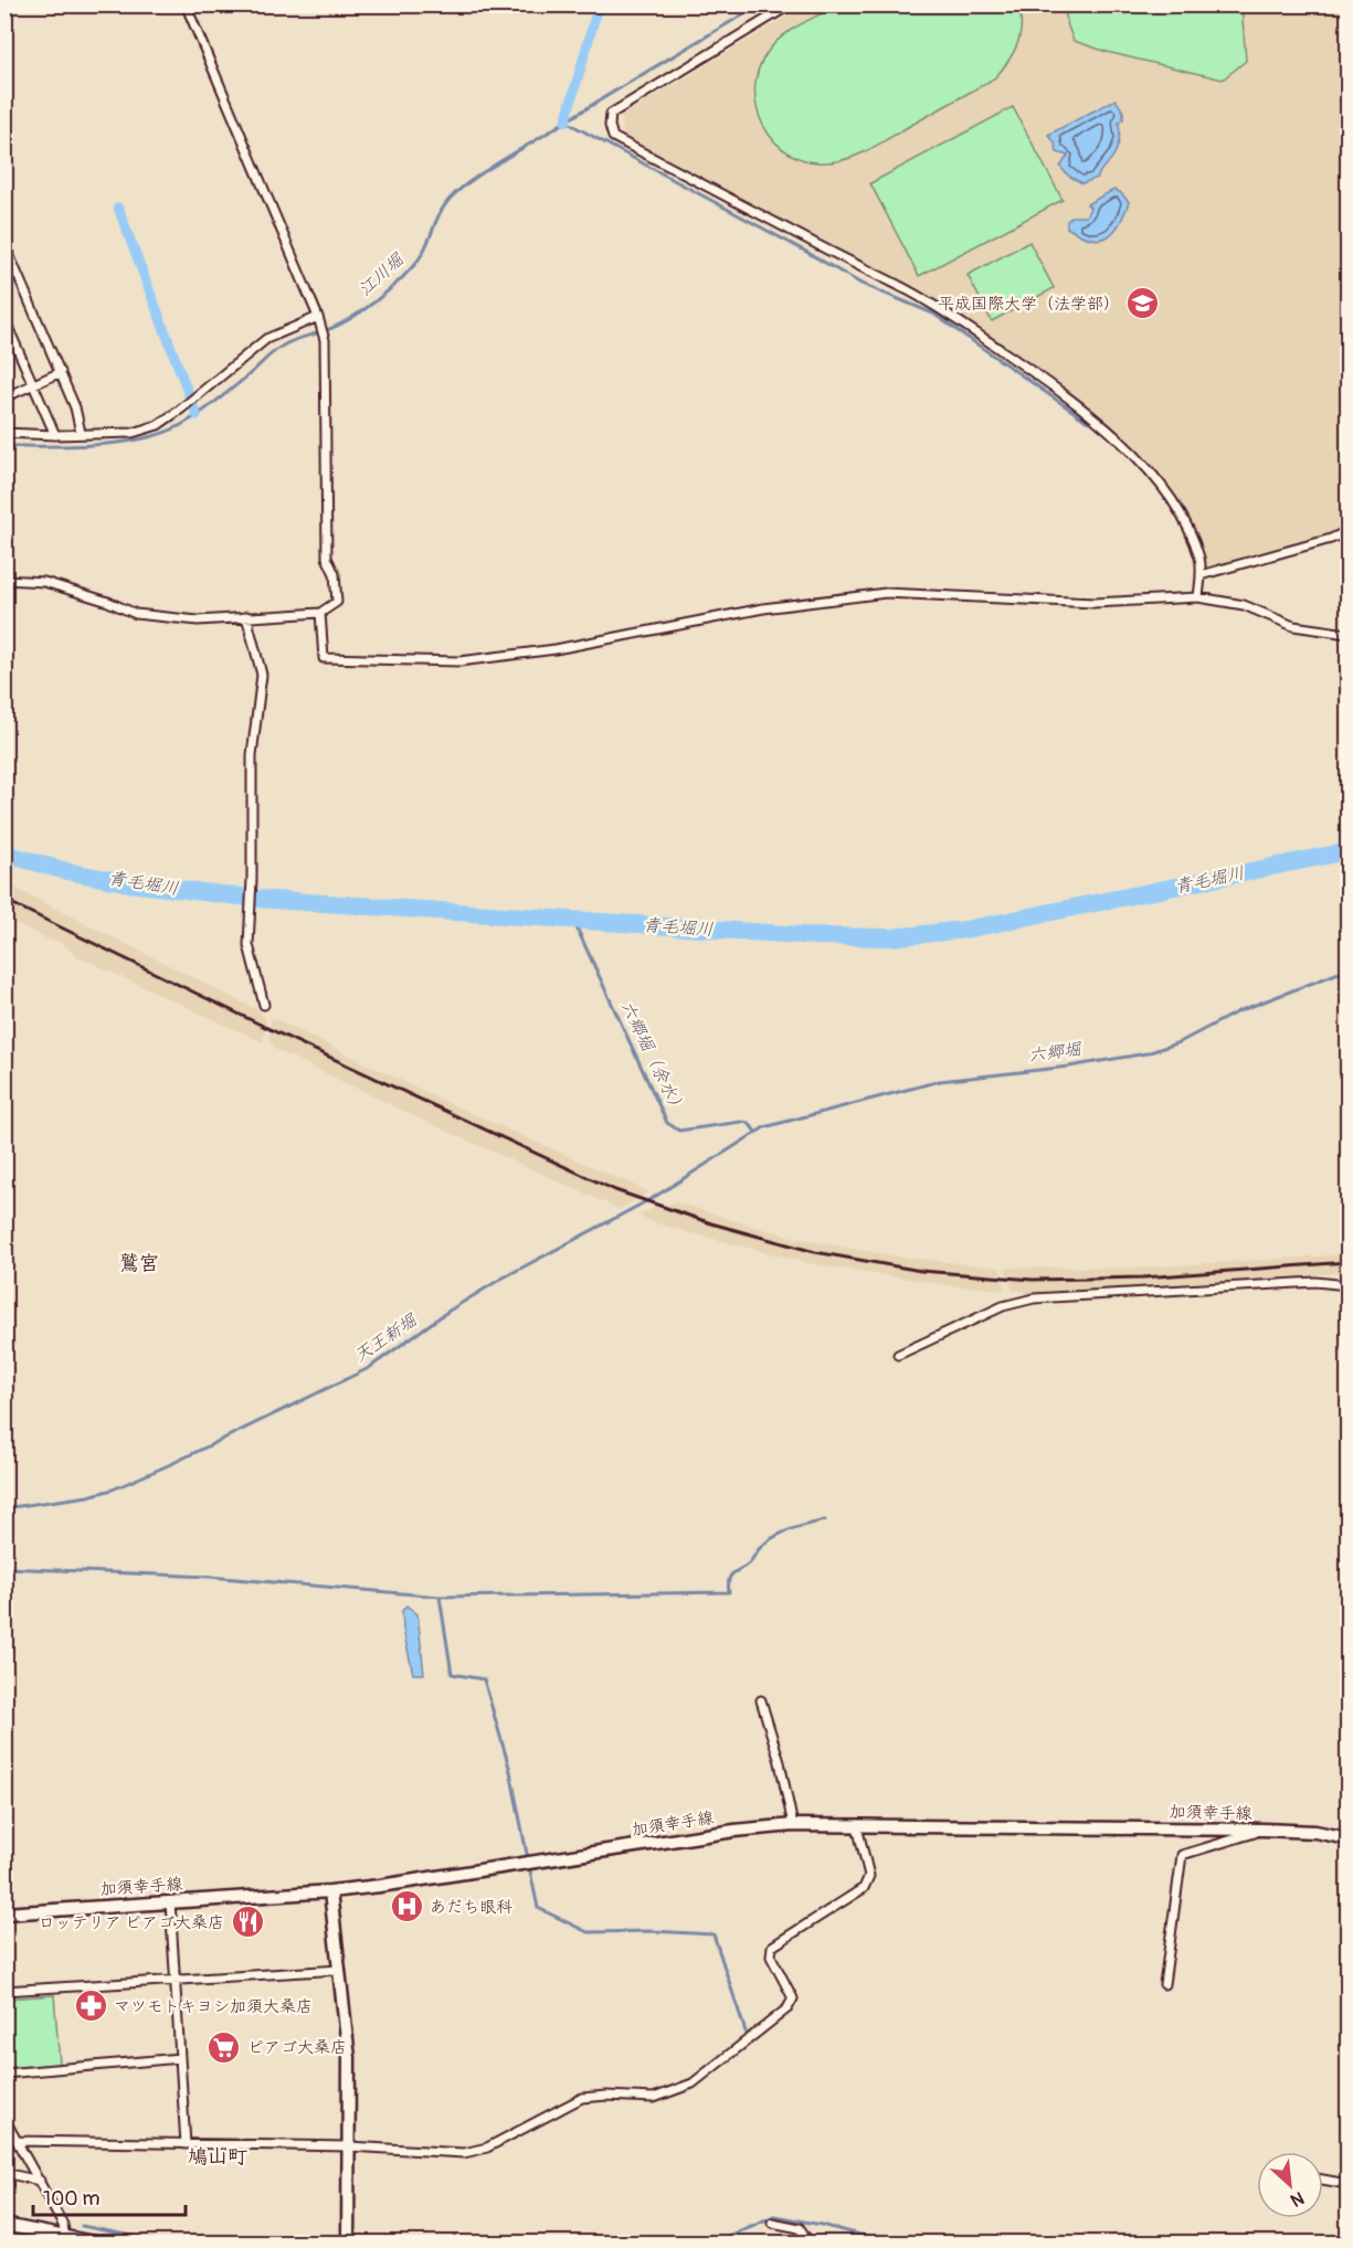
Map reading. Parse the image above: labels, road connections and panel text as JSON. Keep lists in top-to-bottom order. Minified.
{"streets":{"main road":["加須幸手線"]},"districts":["鷲宮","鳩山町"],"water":["江川堀","青毛堀川","六郷堀","六郷堀（余水）","天王新堀"],"places":{"school or university":["平成国際大学（法学部）"],"hospital":["あだち眼科"],"restaurant":["ロッテリア ピアゴ大桑店"],"pharmacy":["マツモトキヨシ加須大桑店"],"supermarket":["ピアゴ大桑店"]},"scale_bar":"100 m","north":"bottom right"}
